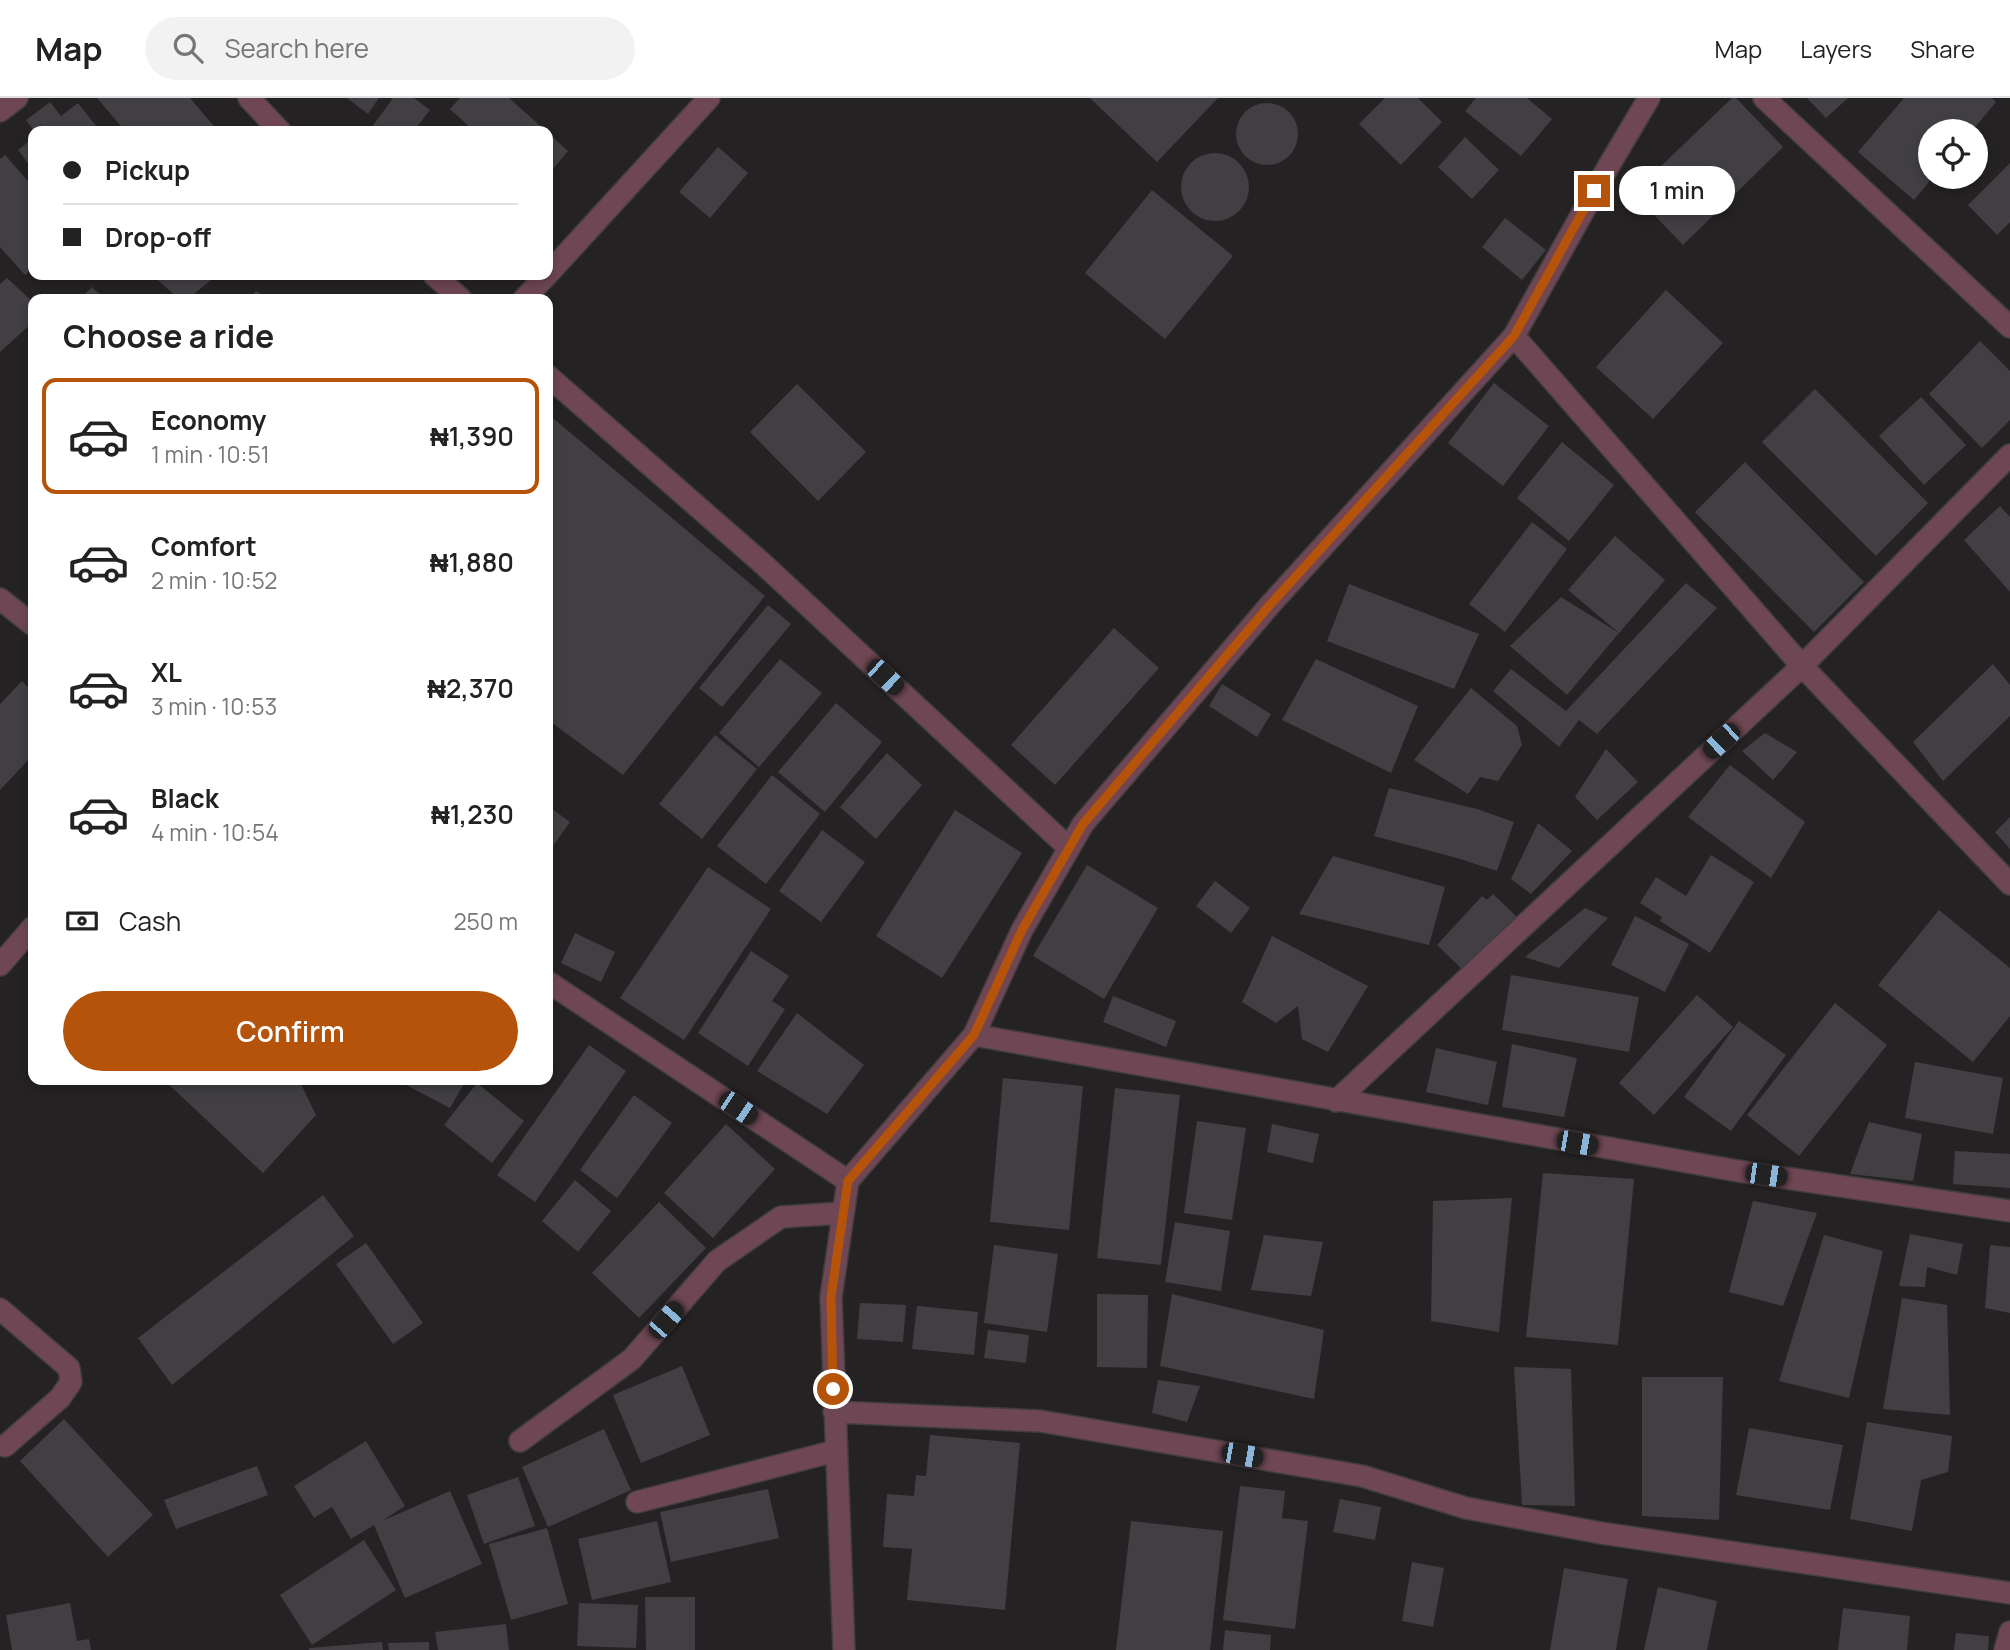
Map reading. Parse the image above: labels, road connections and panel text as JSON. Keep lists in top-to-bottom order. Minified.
{"page":{"header":"Map","search":"Search here","nav":["Map","Layers","Share"],"banner":["Pickup","Drop-off"],"bubble":"1 min","heading":"Choose a ride","list":[{"name":"Economy","note":"1 min · 10:51","value":"₦1,390"},{"name":"Comfort","note":"2 min · 10:52","value":"₦1,880"},{"name":"XL","note":"3 min · 10:53","value":"₦2,370"},{"name":"Black","note":"4 min · 10:54","value":"₦1,230"}],"pay":["Cash","250 m"],"buttons":"Confirm"}}
